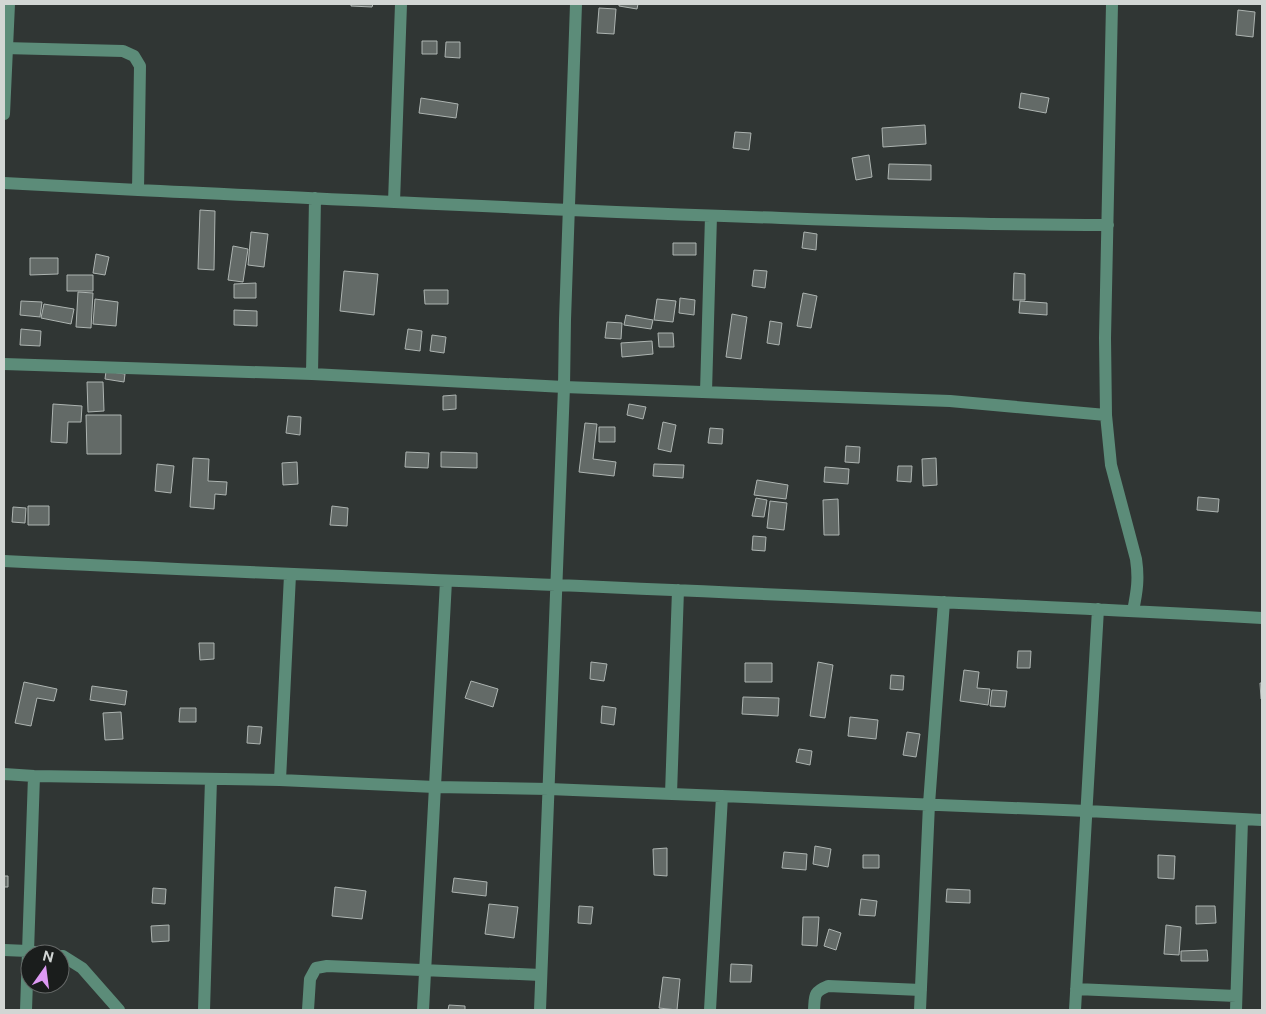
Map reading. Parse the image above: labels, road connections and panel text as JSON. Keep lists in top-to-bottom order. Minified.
{"north":"top"}
